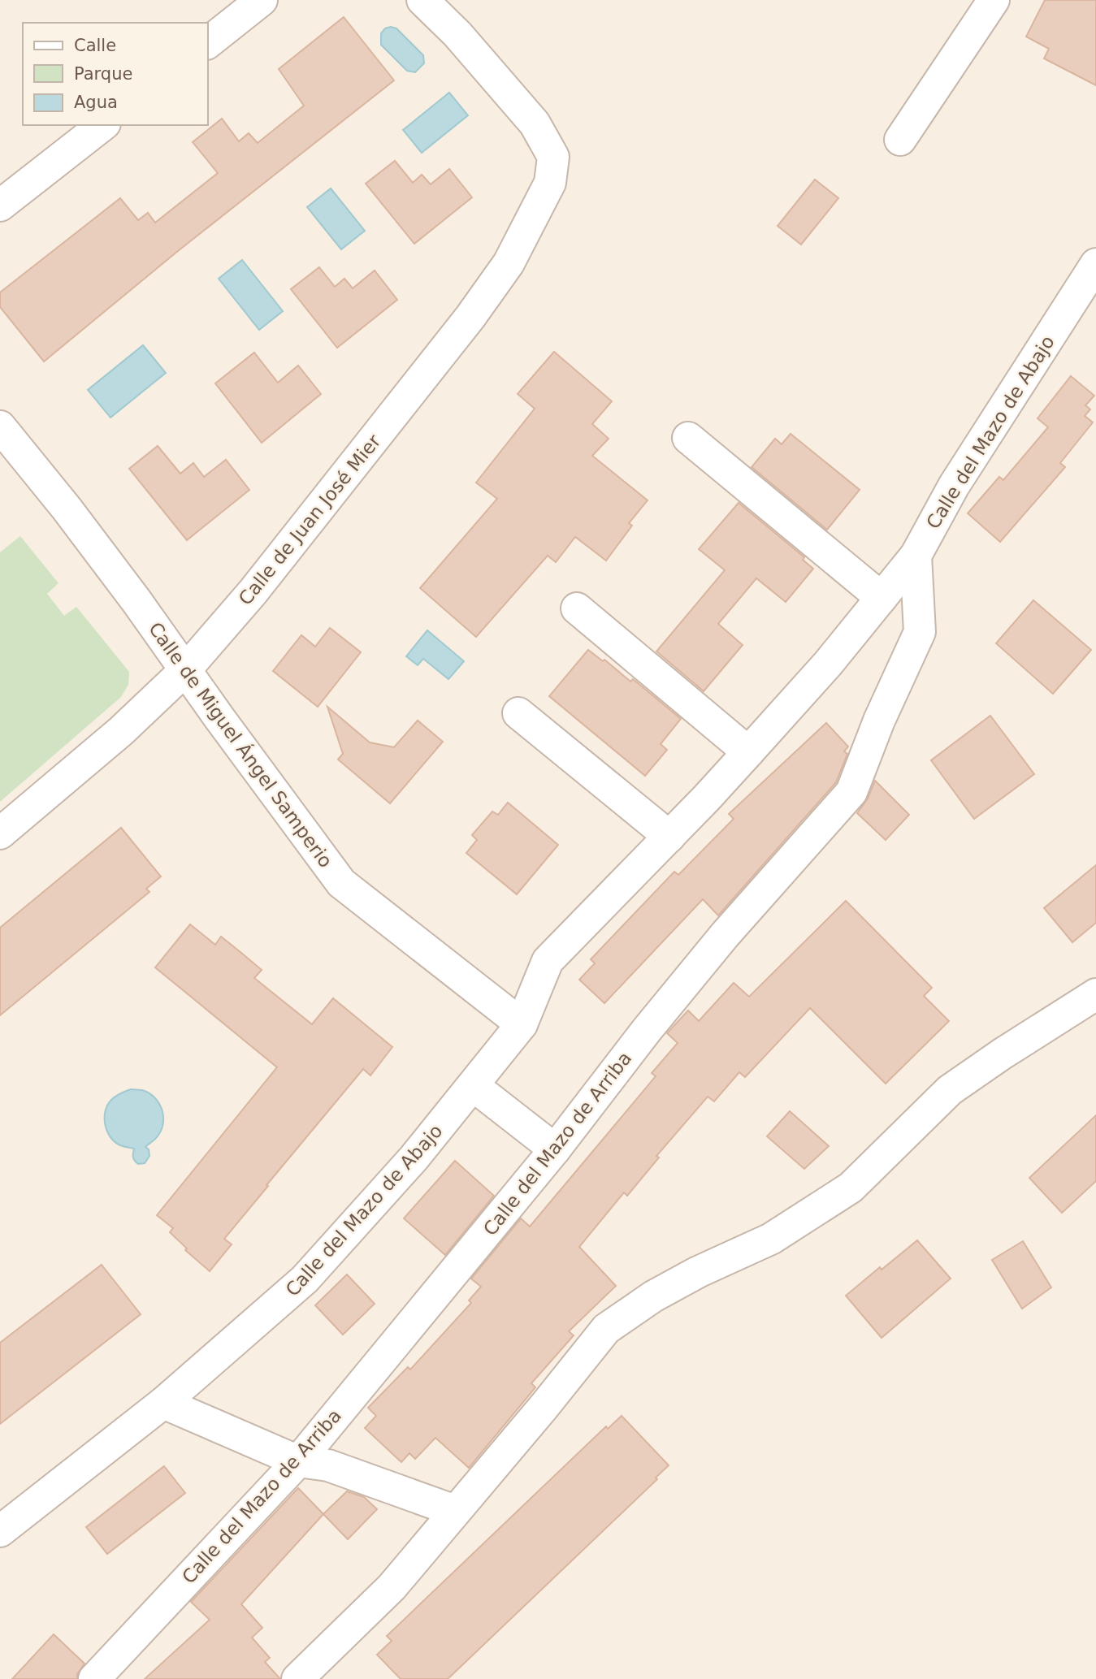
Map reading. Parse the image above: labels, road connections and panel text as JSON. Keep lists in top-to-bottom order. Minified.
{"streets":{"street":["Calle del Mazo de Abajo","Calle de Juan José Mier","Calle de Miguel Ángel Samperio","Calle del Mazo de Arriba"]},"crossings":[["Calle del Mazo de Abajo","Calle de Miguel Ángel Samperio"],["Calle del Mazo de Abajo","Calle del Mazo de Arriba"],["Calle de Juan José Mier","Calle de Miguel Ángel Samperio"]],"legend":["Calle","Parque","Agua"]}
